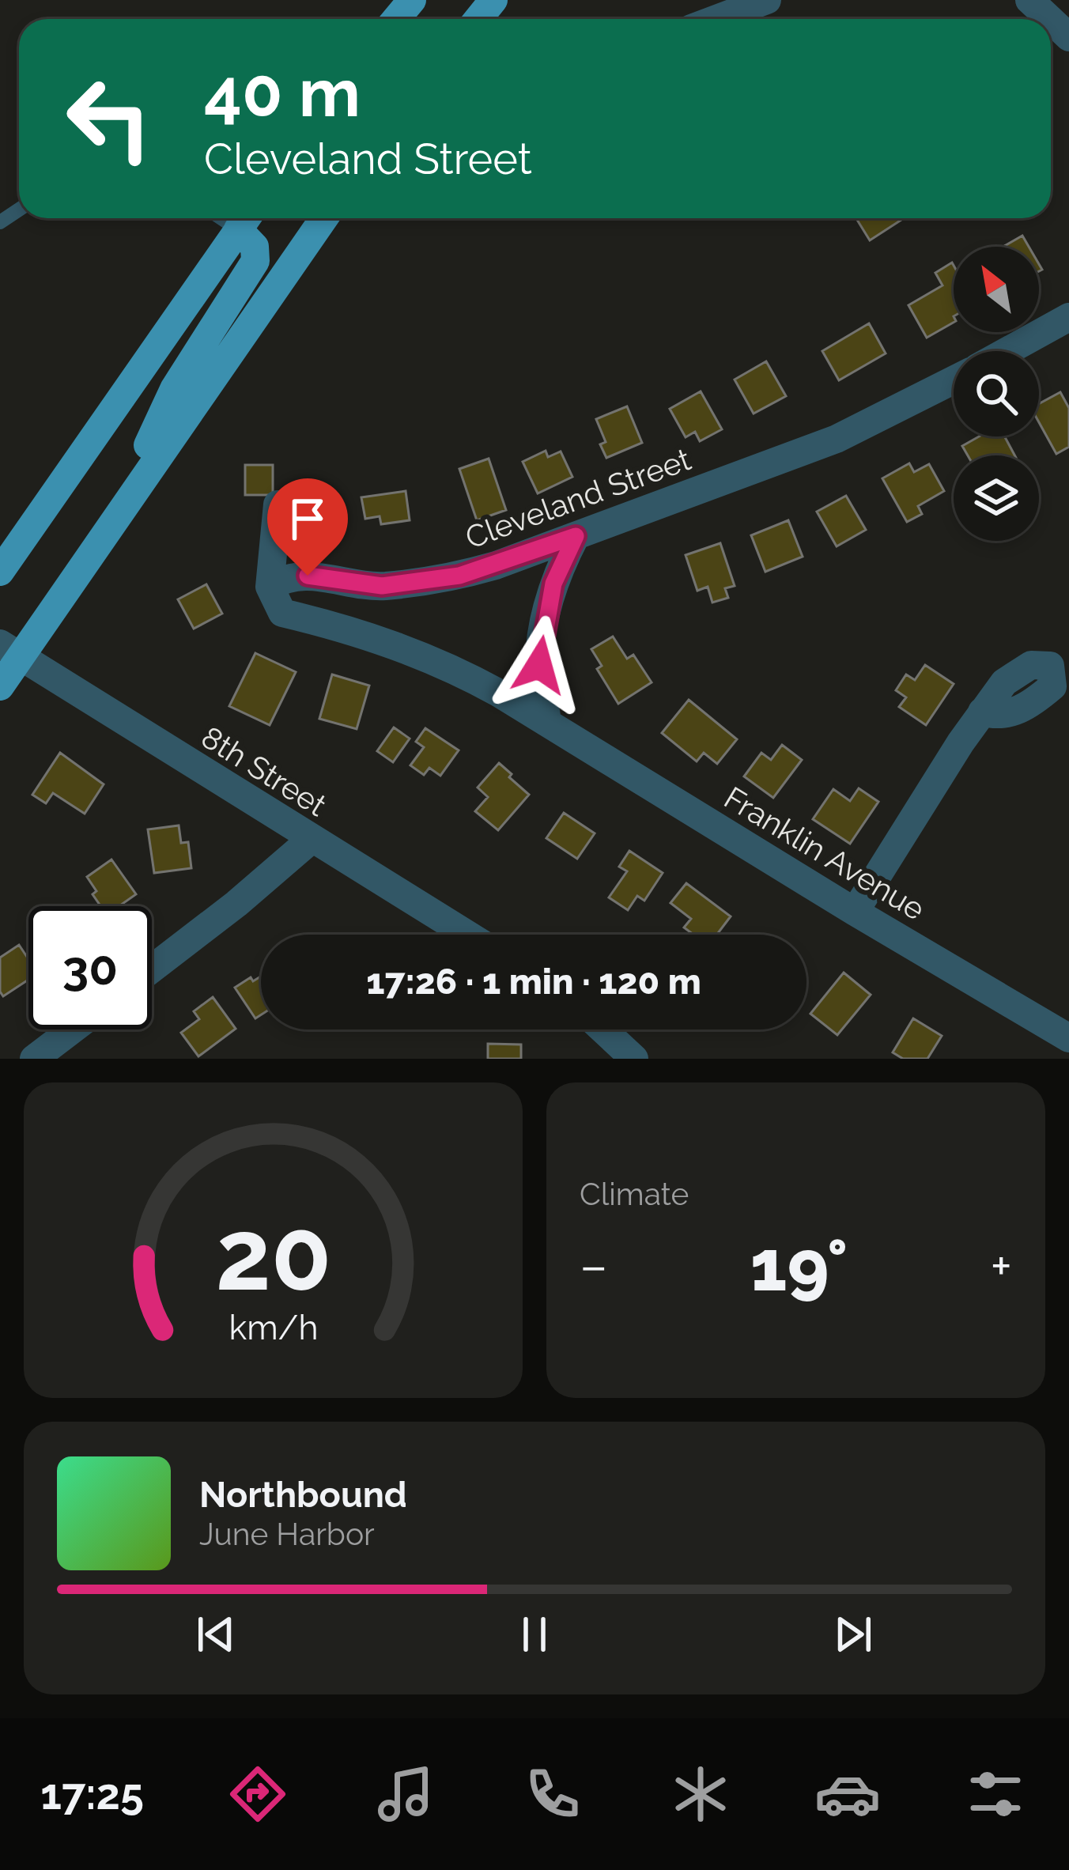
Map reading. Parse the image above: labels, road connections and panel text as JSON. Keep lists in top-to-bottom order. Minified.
{"streets":{"street":["Cleveland Street","8th Street","Franklin Avenue"]},"crossings":[["Cleveland Street","Franklin Avenue"]],"north":"top left","page":{"turn":["40 m","Cleveland Street"],"limit":"30","trip":"17:26 · 1 min · 120 m","tile":"Climate","heat":["−","19°","+"],"song":["Northbound","June Harbor"],"tabs":"17:25","gauge":["20","km/h"]}}
